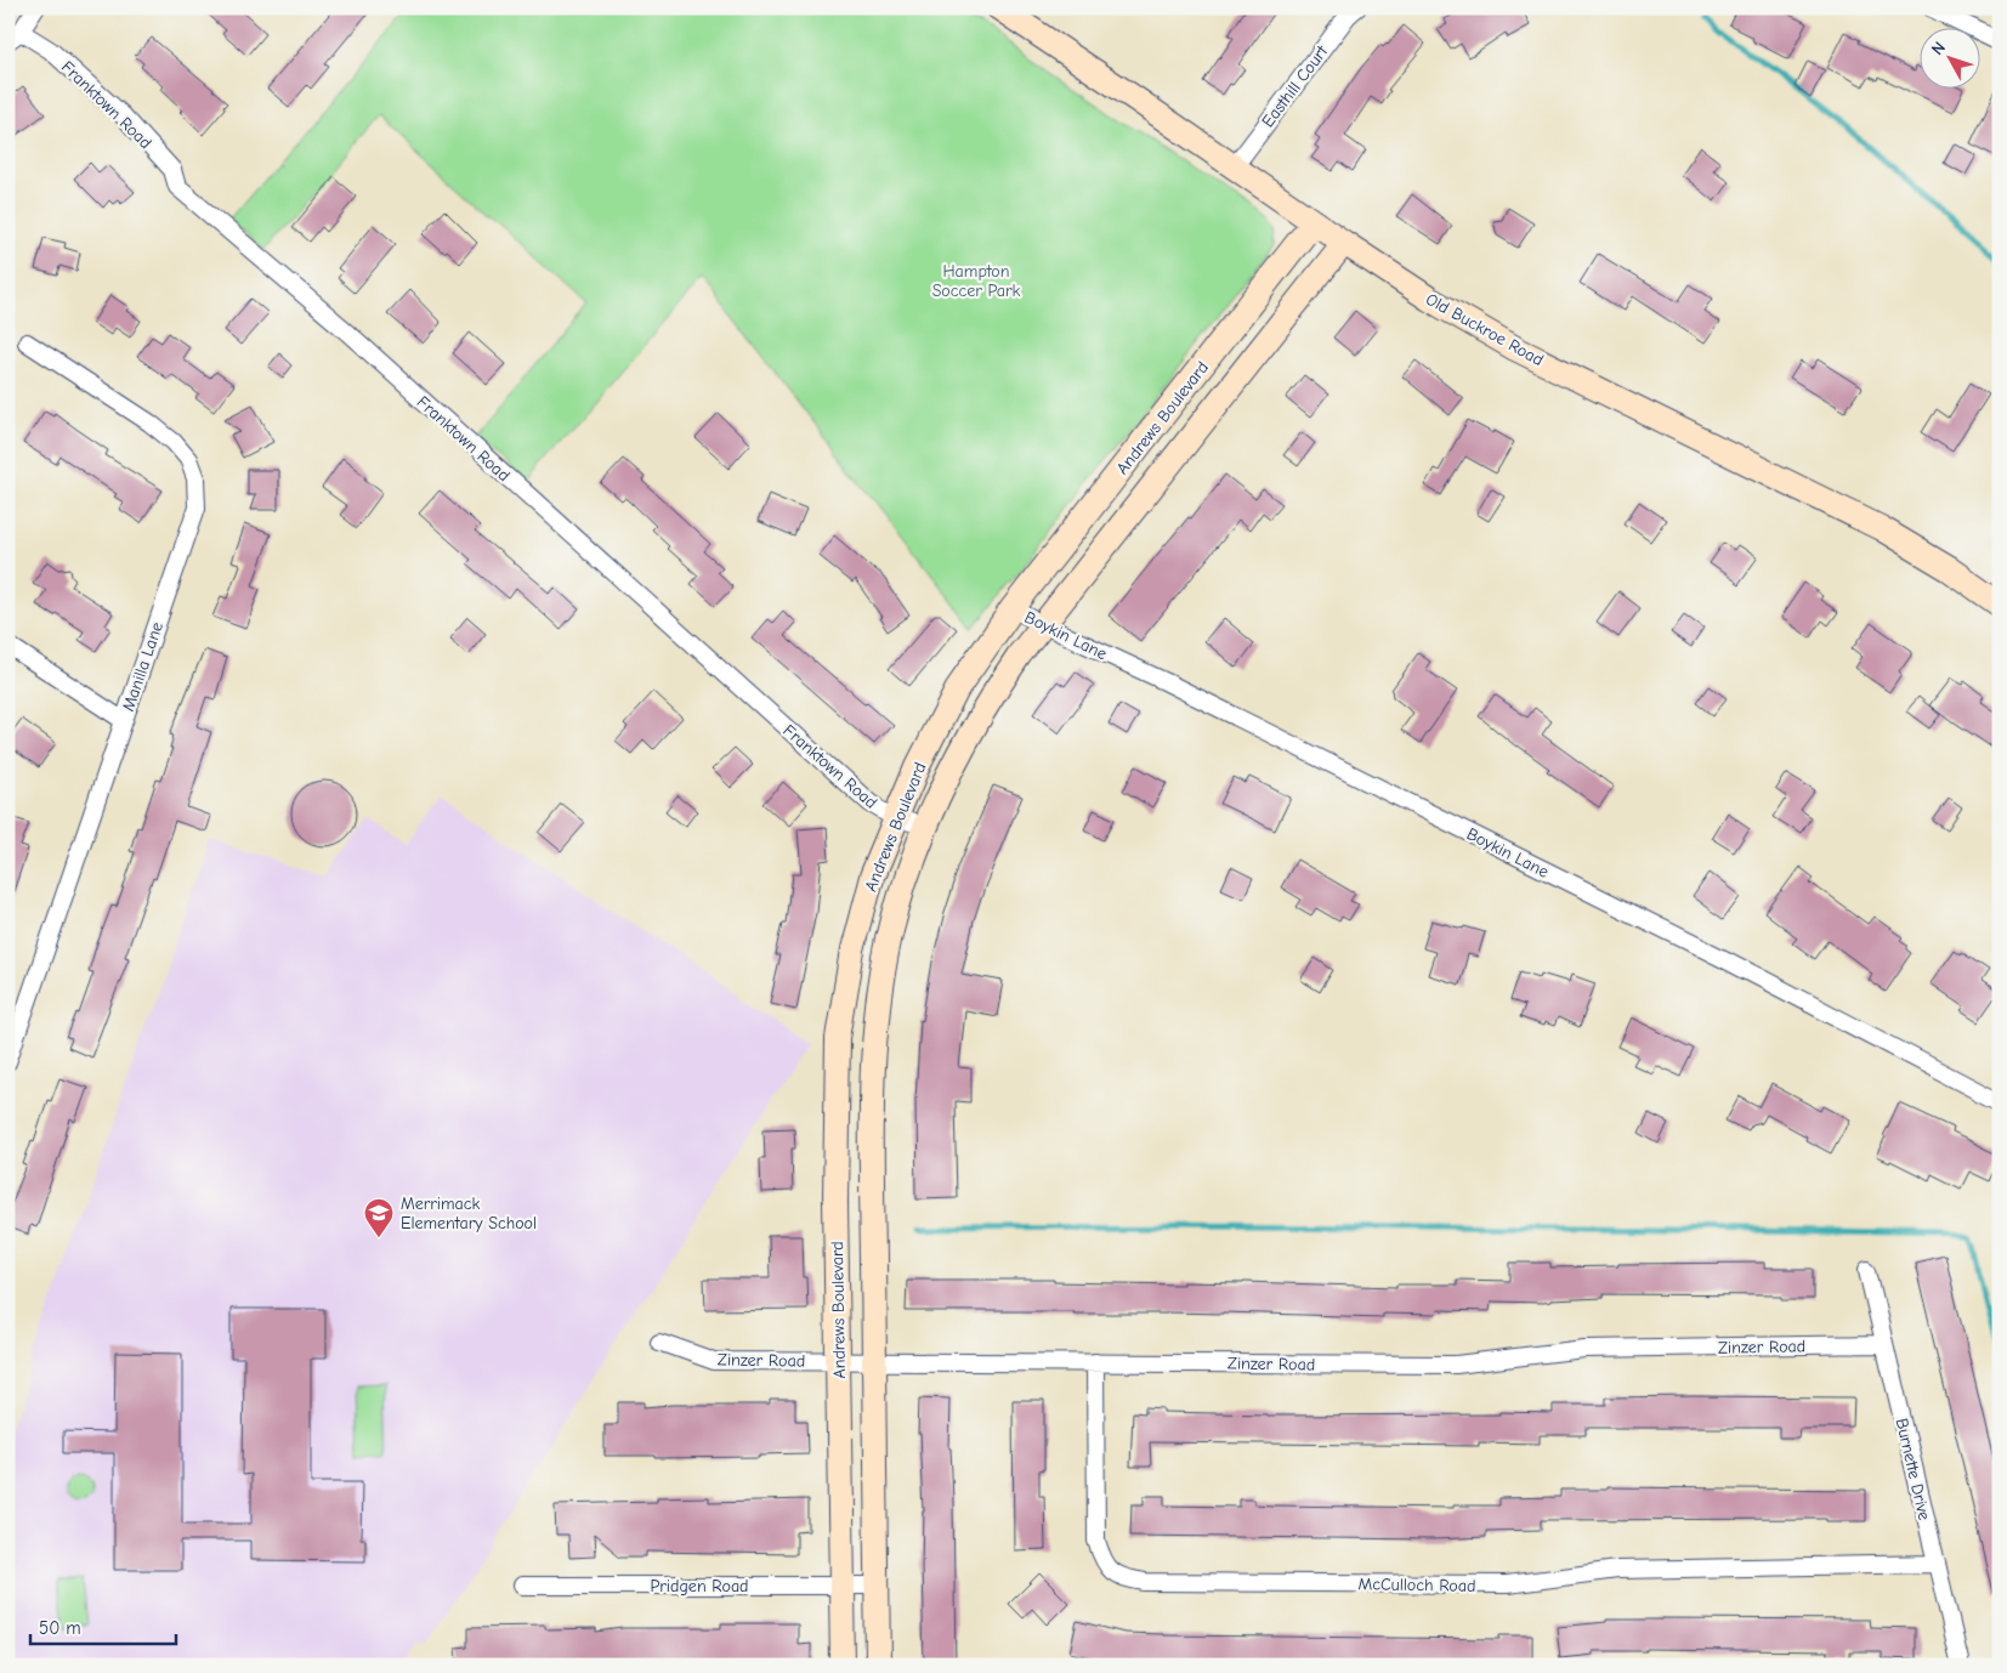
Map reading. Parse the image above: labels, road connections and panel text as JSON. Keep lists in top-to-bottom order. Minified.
{"streets":{"street":["Easthill Court","Franktown Road","Old Buckroe Road","Andrews Boulevard","Boykin Lane","Manilla Lane","Zinzer Road","Burnette Drive","McCulloch Road","Pridgen Road"]},"crossings":[["Easthill Court","Old Buckroe Road"],["Franktown Road","Andrews Boulevard"],["Old Buckroe Road","Andrews Boulevard"],["Andrews Boulevard","Boykin Lane"],["Andrews Boulevard","Zinzer Road"],["Andrews Boulevard","Pridgen Road"],["Zinzer Road","Burnette Drive"],["Zinzer Road","McCulloch Road"],["Burnette Drive","McCulloch Road"]],"parks":["Hampton Soccer Park"],"places":{"school or university":["Merrimack Elementary School"]},"scale_bar":"50 m","north":"top left"}
